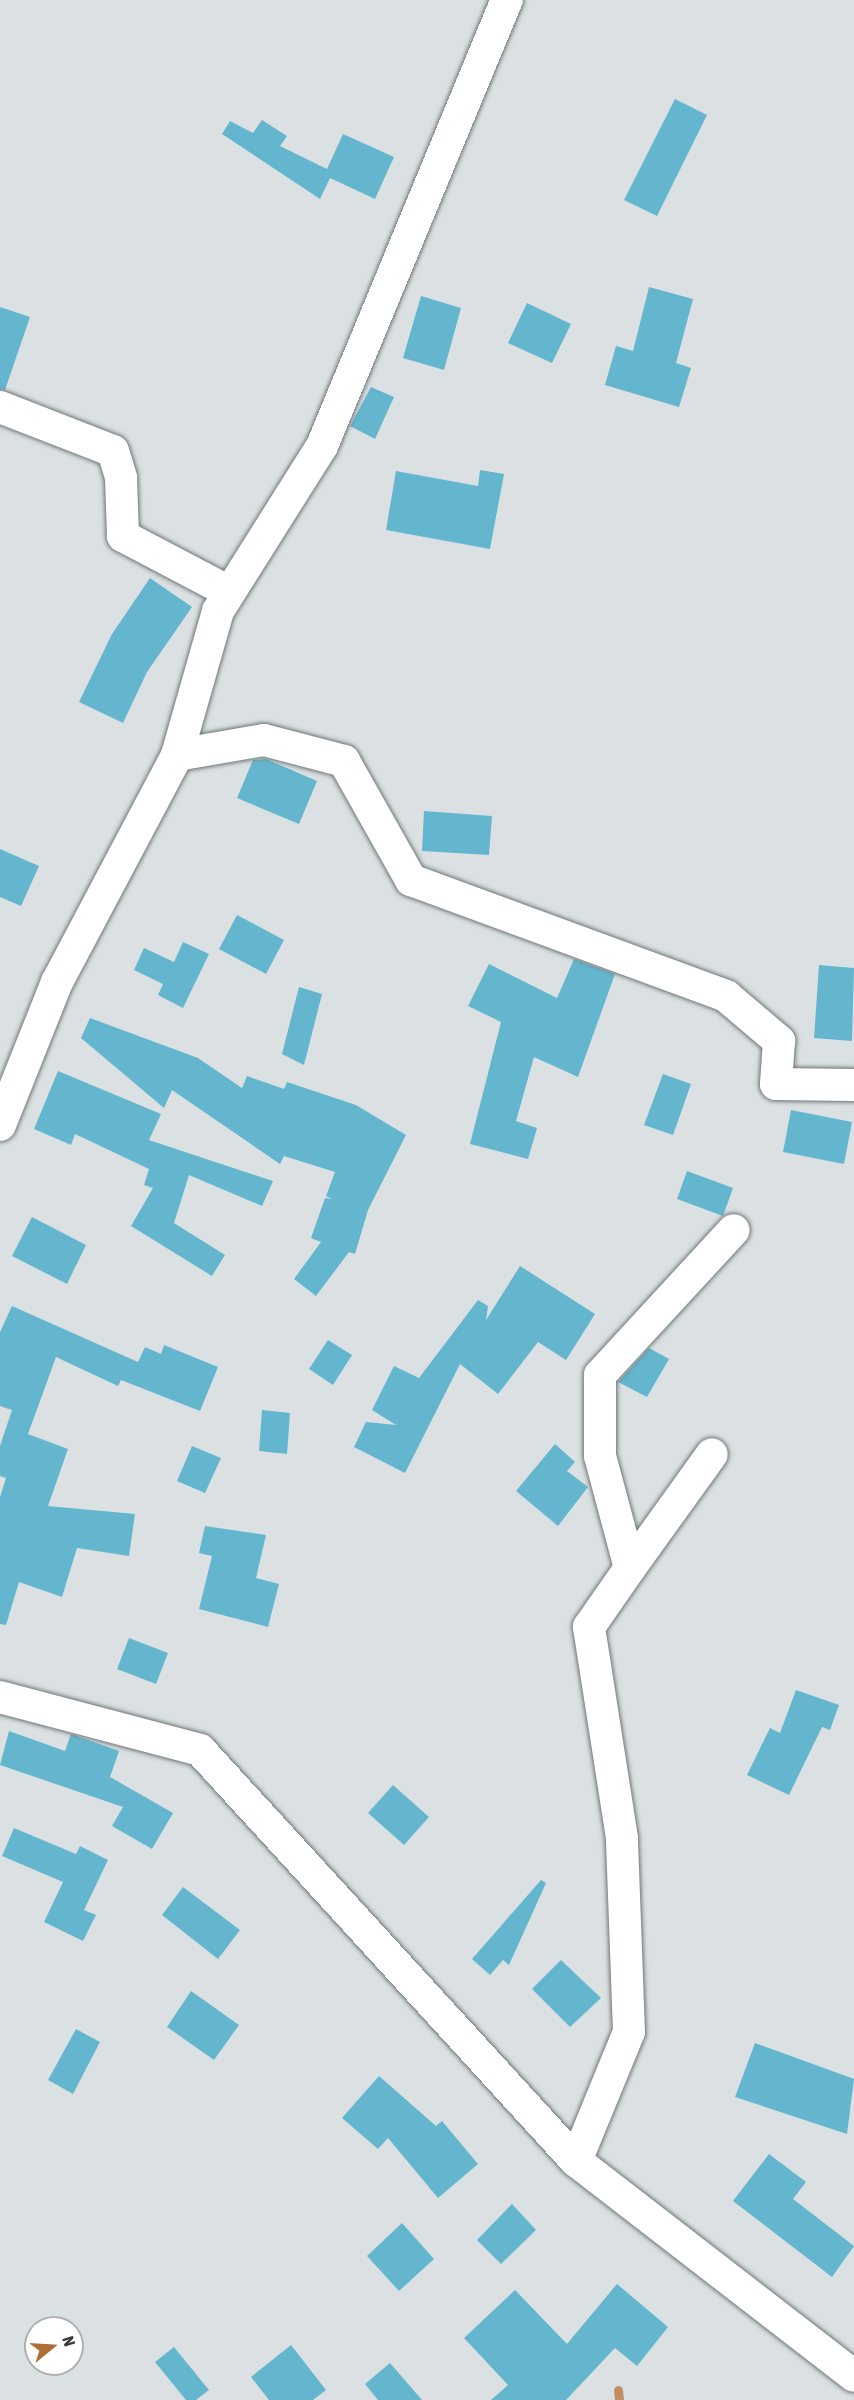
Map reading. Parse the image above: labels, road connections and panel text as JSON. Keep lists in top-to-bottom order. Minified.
{"north":"right"}
